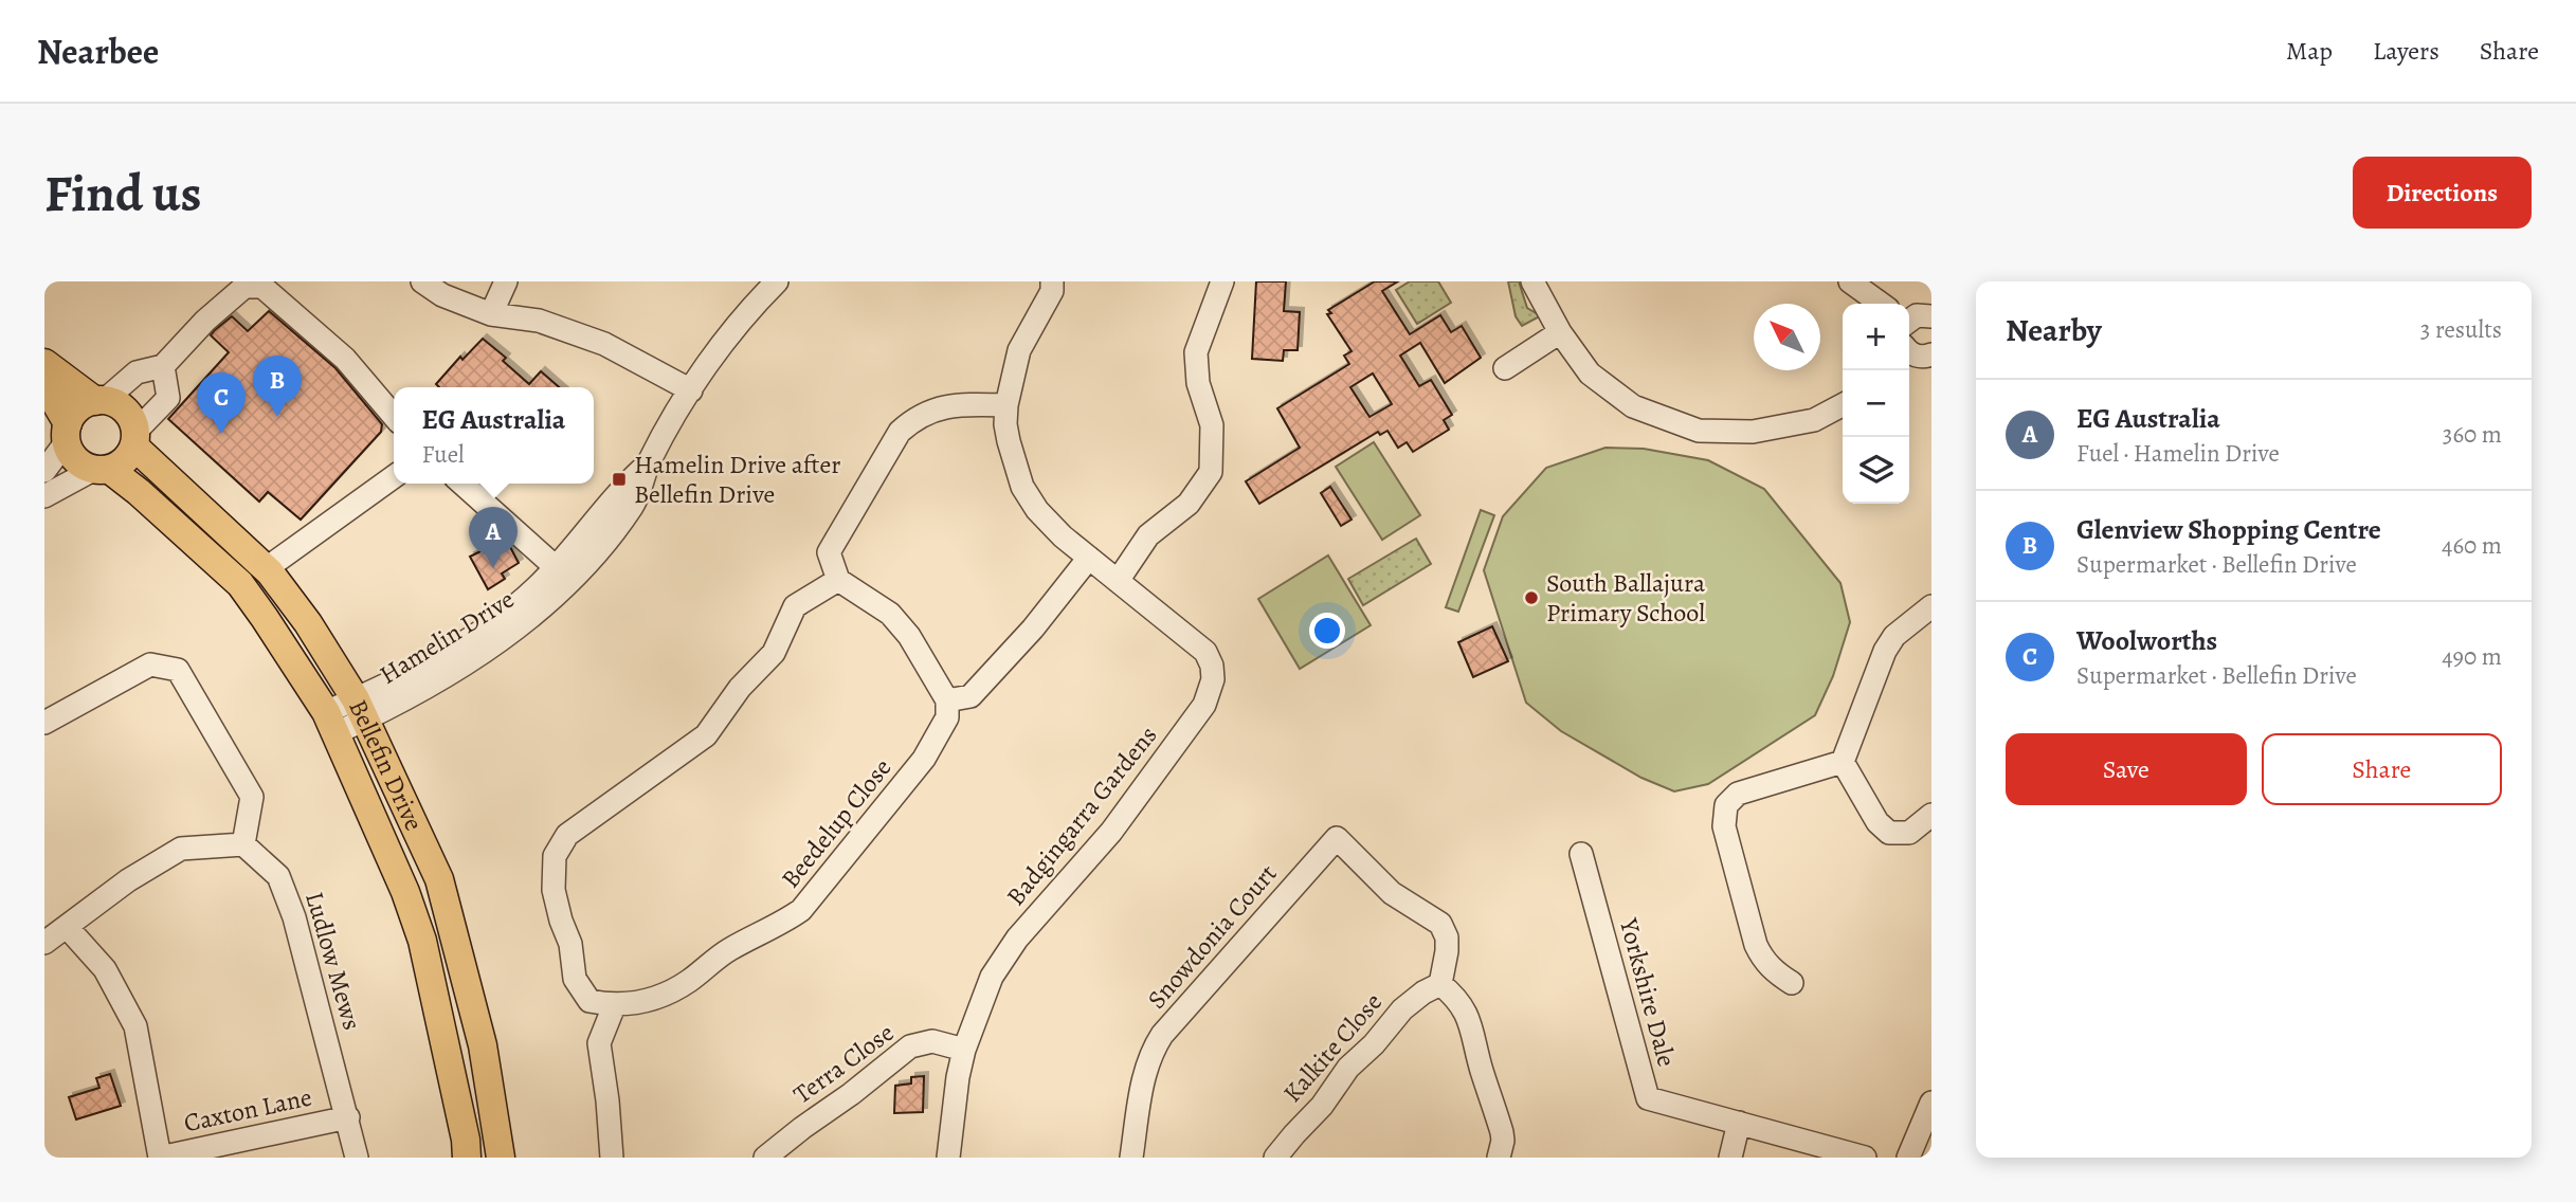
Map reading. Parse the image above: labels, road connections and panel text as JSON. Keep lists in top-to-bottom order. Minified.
{"streets":{"main road":["Bellefin Drive"],"street":["Hamelin Drive","Badgingarra Gardens","Beedelup Close","Snowdonia Court","Ludlow Mews","Yorkshire Dale","Kalkite Close","Terra Close","Caxton Lane"]},"crossings":[["Hamelin Drive","Bellefin Drive"],["Badgingarra Gardens","Terra Close"],["Snowdonia Court","Kalkite Close"],["Ludlow Mews","Caxton Lane"]],"places":{"transit":["Hamelin Drive after Bellefin Drive"],"other":["South Ballajura Primary School"]},"north":"top left","page":{"header":"Nearbee","nav":["Map","Layers","Share"],"buttons":["Directions",["Save","Share"]],"title":"Find us","heading":["Nearby","3 results"],"map_buttons":["+","−"],"pins":["B","C","A"],"list":[{"mark":"A","name":"EG Australia","note":"Fuel · Hamelin Drive","value":"360 m"},{"mark":"B","name":"Glenview Shopping Centre","note":"Supermarket · Bellefin Drive","value":"460 m"},{"mark":"C","name":"Woolworths","note":"Supermarket · Bellefin Drive","value":"490 m"}],"popup":["EG Australia","Fuel"]}}
